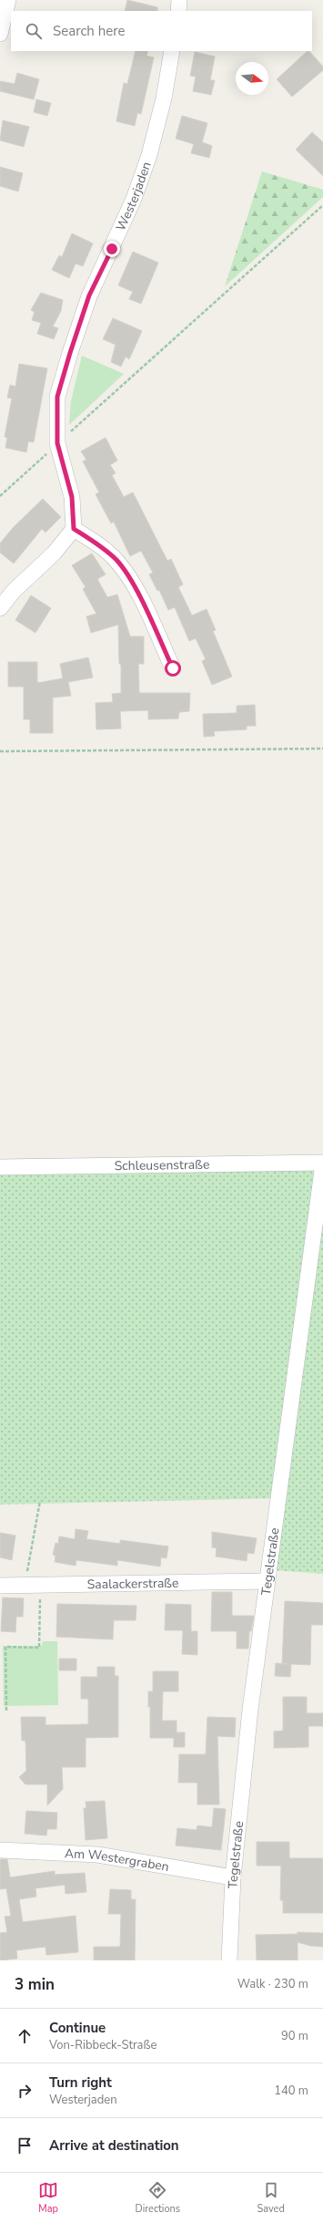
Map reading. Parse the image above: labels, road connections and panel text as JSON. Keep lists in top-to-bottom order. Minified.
{"streets":{"street":["Westerjaden","Schleusenstraße","Tegelstraße","Saalackerstraße","Am Westergraben"]},"crossings":[["Schleusenstraße","Tegelstraße"],["Tegelstraße","Saalackerstraße"],["Tegelstraße","Am Westergraben"]],"north":"right","page":{"search":"Search here","heading":["3 min","Walk · 230 m"],"list":[["Continue","Von-Ribbeck-Straße","90 m"],["Turn right","Westerjaden","140 m"],"Arrive at destination"],"nav":["Map","Directions","Saved"]}}
